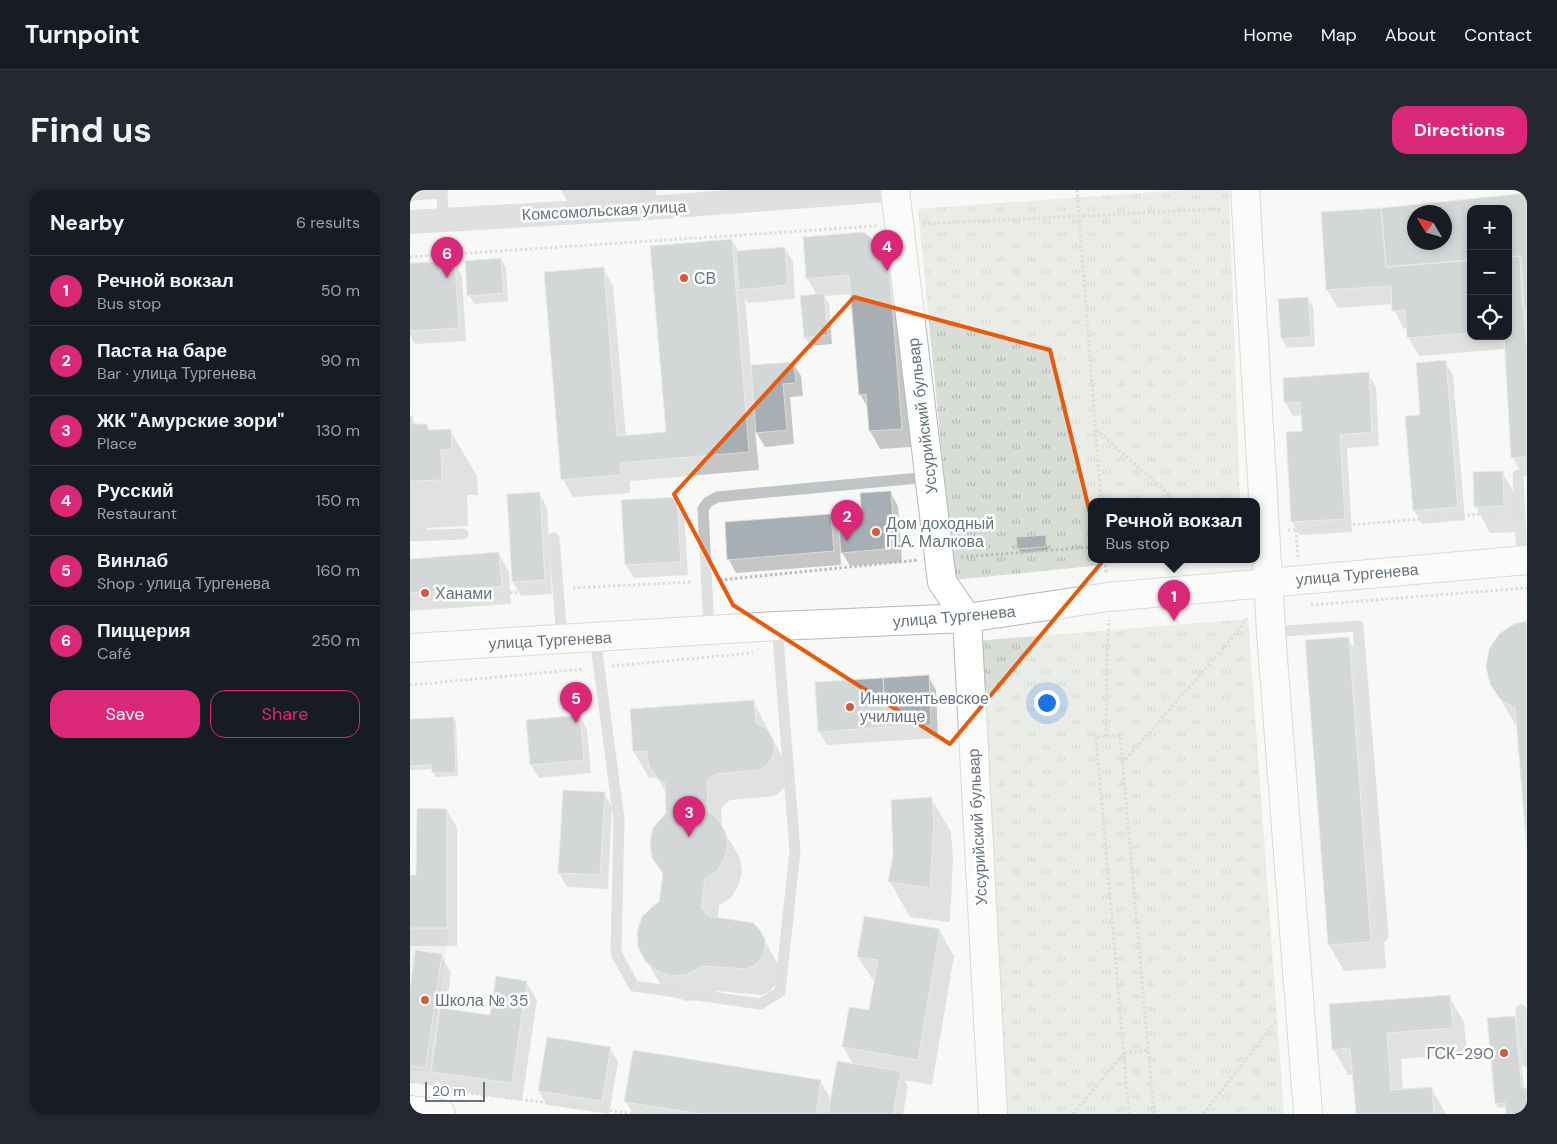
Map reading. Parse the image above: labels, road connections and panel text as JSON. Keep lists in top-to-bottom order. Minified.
{"streets":{"street":["Комсомольская улица","Уссурийский бульвар","улица Тургенева"]},"crossings":[["Уссурийский бульвар","улица Тургенева"]],"places":["СВ","Дом доходный П.А. Малкова","Ханами","Иннокентьевское училище","Школа № 35","ГСК-290"],"scale_bar":"20 m","north":"top left","page":{"header":"Turnpoint","nav":["Home","Map","About","Contact"],"buttons":["Directions",["Save","Share"]],"title":"Find us","heading":["Nearby","6 results"],"map_buttons":["+","−"],"pins":["4","6","2","1","5","3"],"list":[{"mark":"1","name":"Речной вокзал","note":"Bus stop","value":"50 m"},{"mark":"2","name":"Паста на баре","note":"Bar · улица Тургенева","value":"90 m"},{"mark":"3","name":"ЖК \"Амурские зори\"","note":"Place","value":"130 m"},{"mark":"4","name":"Русский","note":"Restaurant","value":"150 m"},{"mark":"5","name":"Винлаб","note":"Shop · улица Тургенева","value":"160 m"},{"mark":"6","name":"Пиццерия","note":"Café","value":"250 m"}],"popup":["Речной вокзал","Bus stop"],"scale":"20 m"}}
